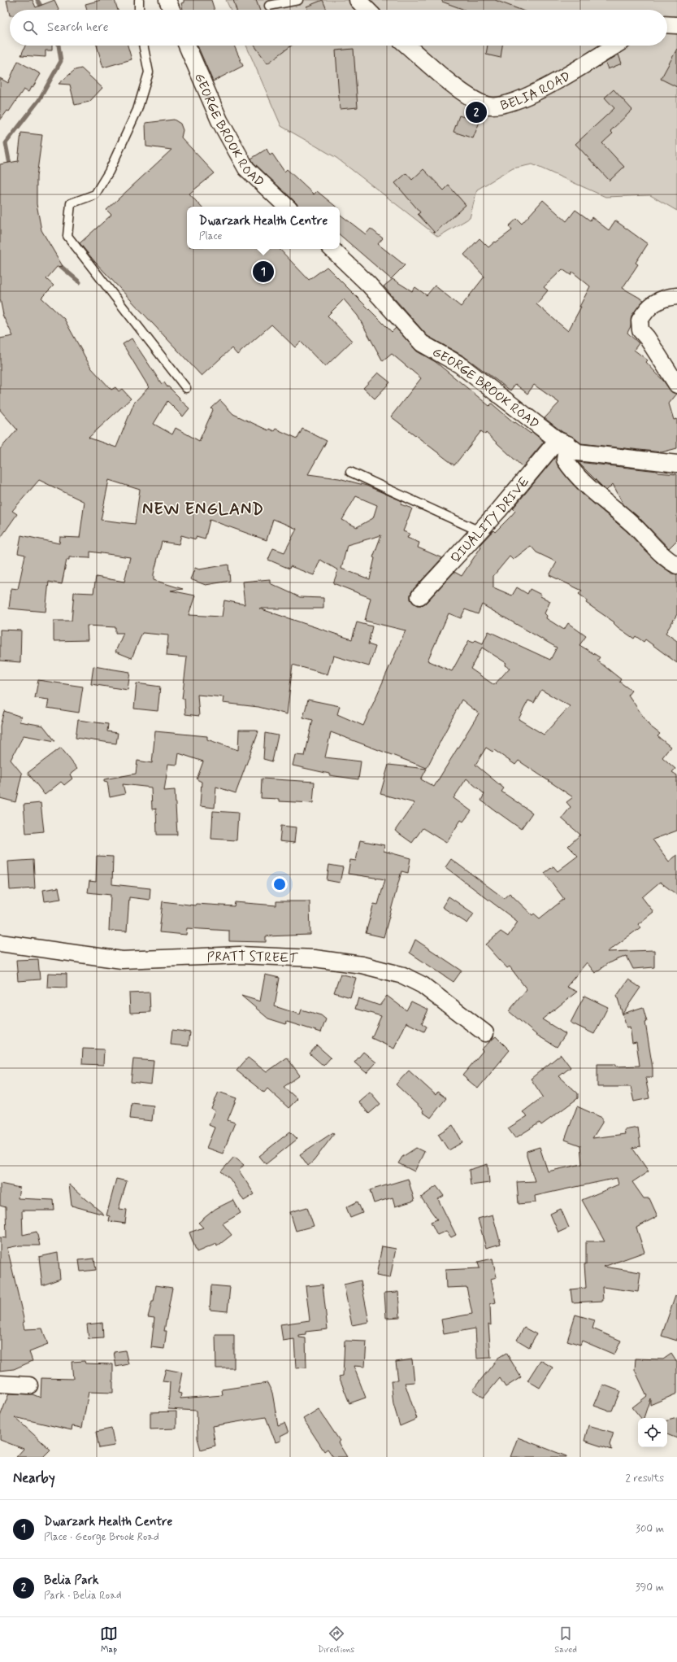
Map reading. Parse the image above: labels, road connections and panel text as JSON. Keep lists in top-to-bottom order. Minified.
{"streets":{"street":["BELIA ROAD","GEORGE BROOK ROAD","QIUALITY DRIVE","PRATT STREET"]},"crossings":[["GEORGE BROOK ROAD","QIUALITY DRIVE"]],"districts":["NEW ENGLAND"],"page":{"search":"Search here","pins":["2","1"],"popup":["Dwarzark Health Centre","Place"],"heading":["Nearby","2 results"],"list":[{"mark":"1","name":"Dwarzark Health Centre","note":"Place · George Brook Road","value":"300 m"},{"mark":"2","name":"Belia Park","note":"Park · Belia Road","value":"390 m"}],"nav":["Map","Directions","Saved"]}}
